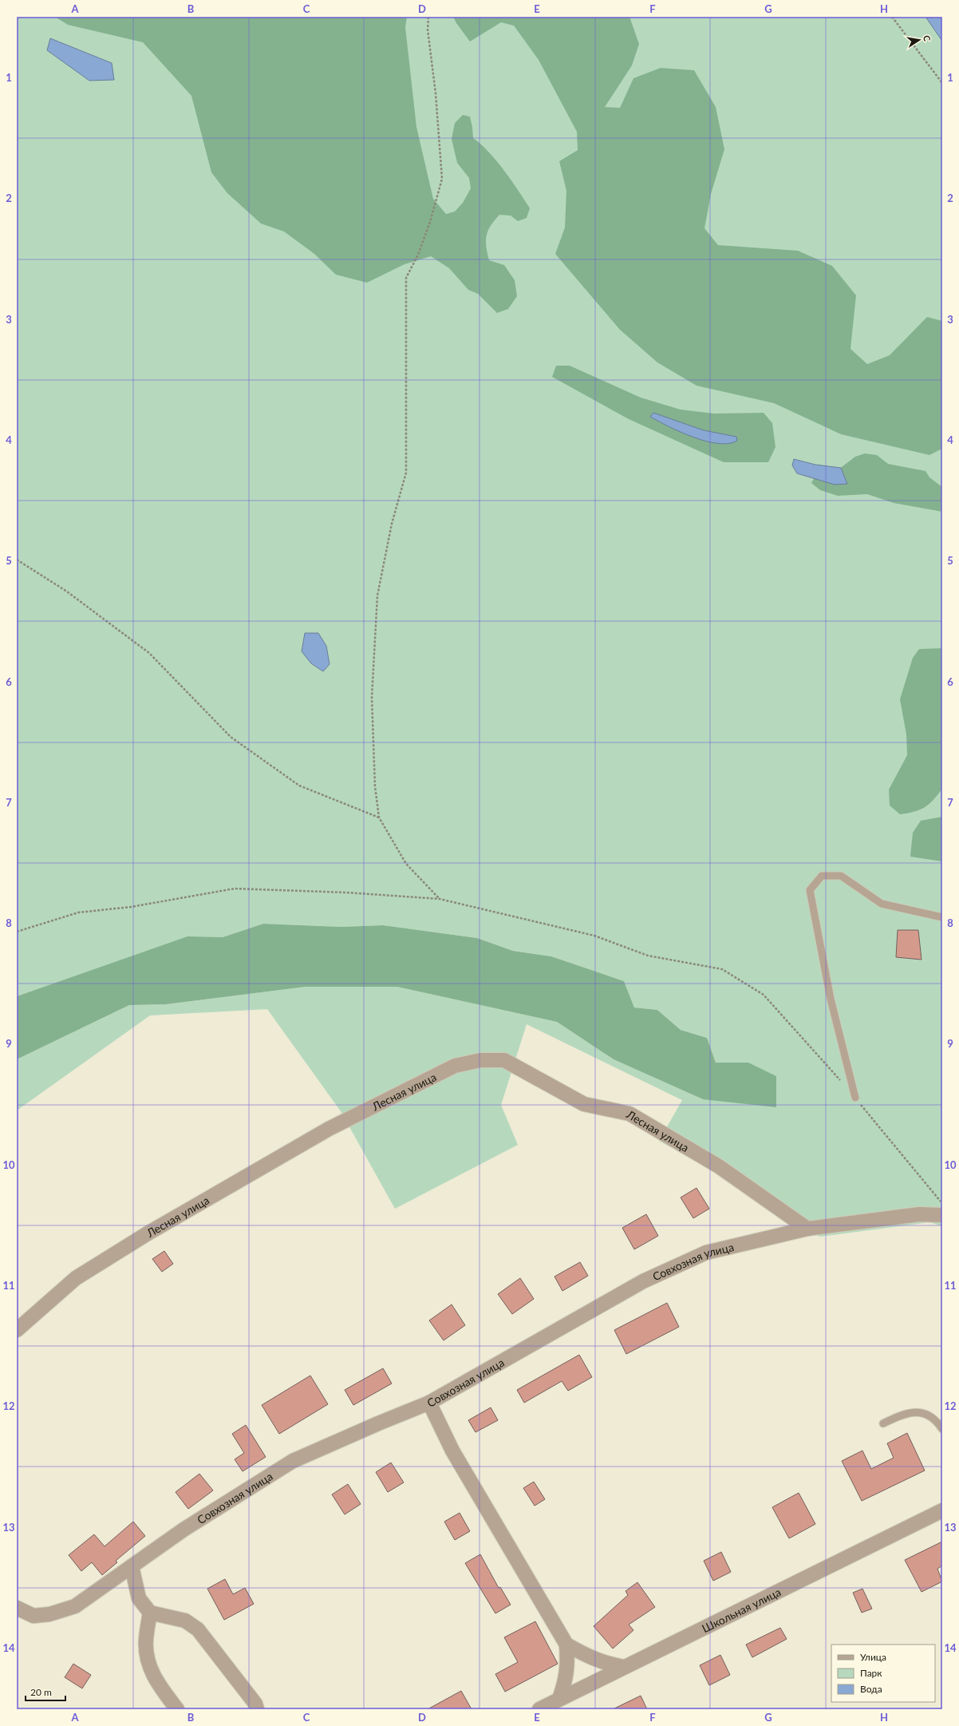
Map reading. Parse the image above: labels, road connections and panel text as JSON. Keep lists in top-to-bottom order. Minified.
{"streets":{"street":["Лесная улица","Совхозная улица","Школьная улица"]},"crossings":[["Лесная улица","Совхозная улица"]],"legend":["Улица","Парк","Вода"],"scale_bar":"20 m","north":"right","grid":{"columns":["A","B","C","D","E","F","G","H"],"rows":["1","2","3","4","5","6","7","8","9","10","11","12","13","14"]}}
